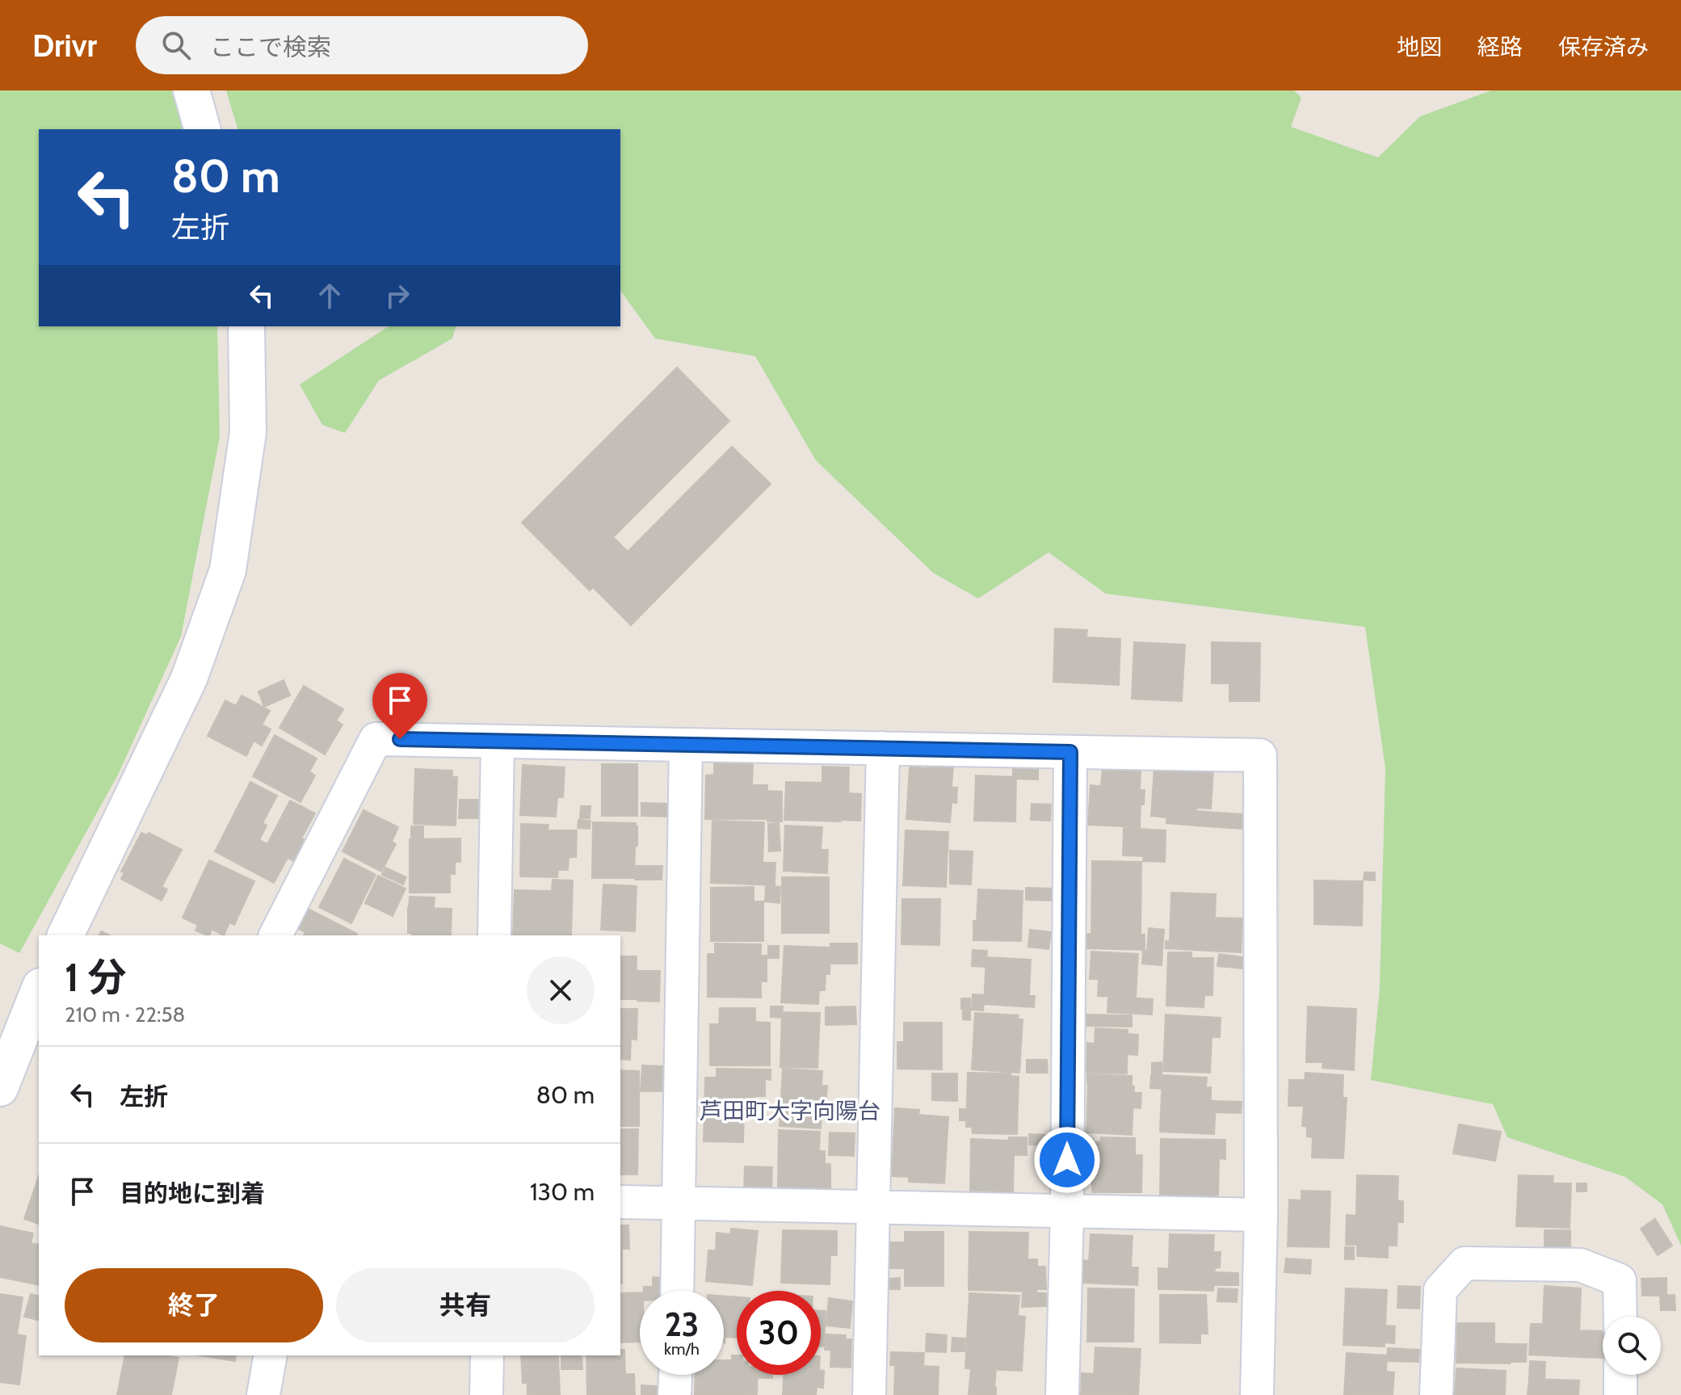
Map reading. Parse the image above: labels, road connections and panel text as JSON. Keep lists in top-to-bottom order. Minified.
{"districts":["芦田町大字向陽台"],"page":{"header":"Drivr","search":"ここで検索","nav":["地図","経路","保存済み"],"turn":["80 m","左折"],"heading":["1 分","210 m · 22:58"],"list":[{"name":"左折","value":"80 m"},{"name":"目的地に到着","value":"130 m"}],"buttons":["終了","共有"],"speed":"23 km/h","limit":"30"}}
